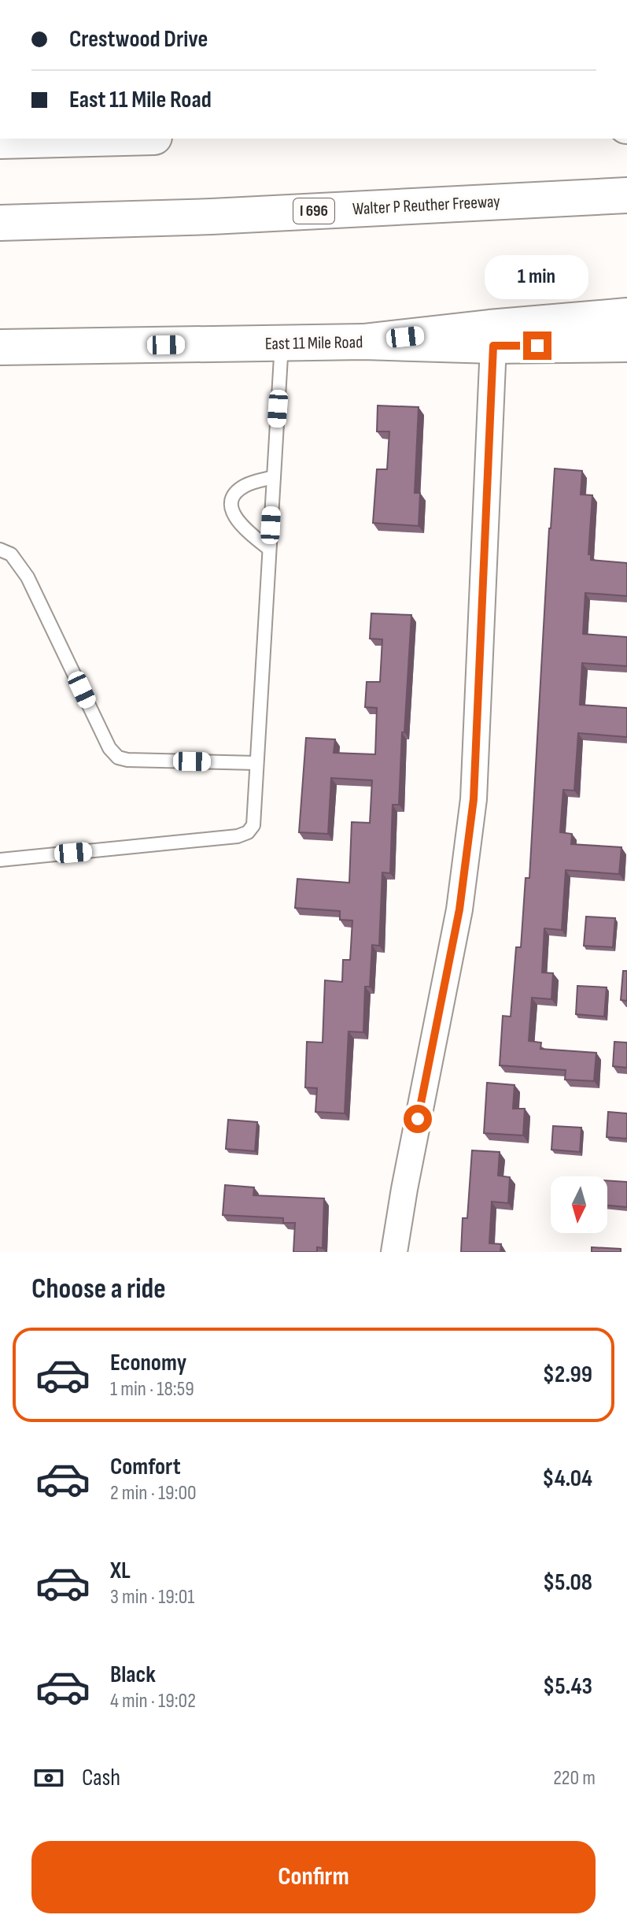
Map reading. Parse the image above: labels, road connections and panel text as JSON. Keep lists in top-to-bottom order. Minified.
{"streets":{"main road":["Walter P Reuther Freeway","I 696","East 11 Mile Road"]},"north":"bottom","page":{"banner":["Crestwood Drive","East 11 Mile Road"],"bubble":"1 min","heading":"Choose a ride","list":[{"name":"Economy","note":"1 min · 18:59","value":"$2.99"},{"name":"Comfort","note":"2 min · 19:00","value":"$4.04"},{"name":"XL","note":"3 min · 19:01","value":"$5.08"},{"name":"Black","note":"4 min · 19:02","value":"$5.43"}],"pay":["Cash","220 m"],"buttons":"Confirm"}}
